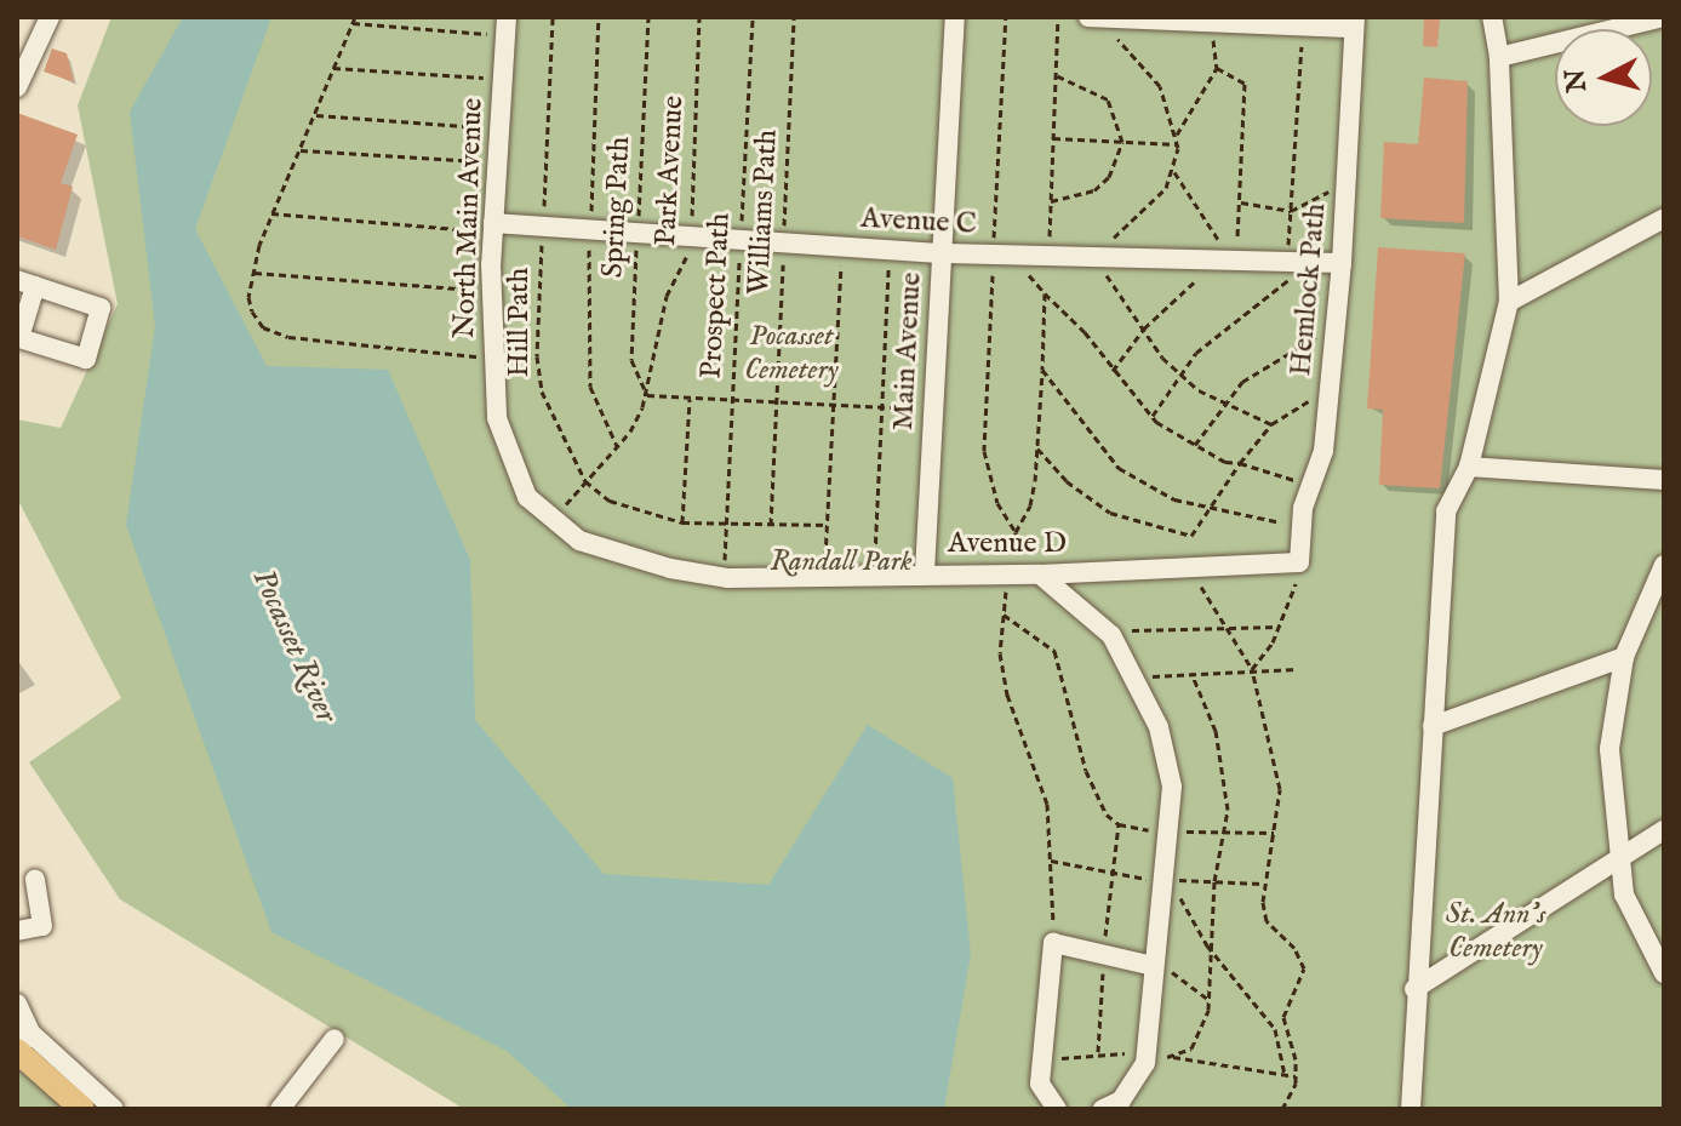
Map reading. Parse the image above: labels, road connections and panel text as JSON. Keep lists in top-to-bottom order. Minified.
{"streets":{"street":["North Main Avenue","Avenue C","Hemlock Path","Main Avenue","Avenue D"],"path":["Park Avenue","Spring Path","Williams Path","Prospect Path","Hill Path"]},"crossings":[["Park Avenue","Spring Path"],["Park Avenue","North Main Avenue"],["Park Avenue","Avenue C"],["Park Avenue","Hill Path"],["Park Avenue","Avenue D"],["Spring Path","Avenue C"],["Williams Path","Avenue C"],["North Main Avenue","Avenue C"],["North Main Avenue","Avenue D"],["Avenue C","Hemlock Path"],["Avenue C","Prospect Path"],["Avenue C","Hill Path"],["Avenue C","Main Avenue"],["Hemlock Path","Avenue D"],["Prospect Path","Avenue D"],["Main Avenue","Avenue D"]],"water":["Pocasset River"],"parks":["Pocasset Cemetery","Randall Park","St. Ann's Cemetery"],"north":"left"}
